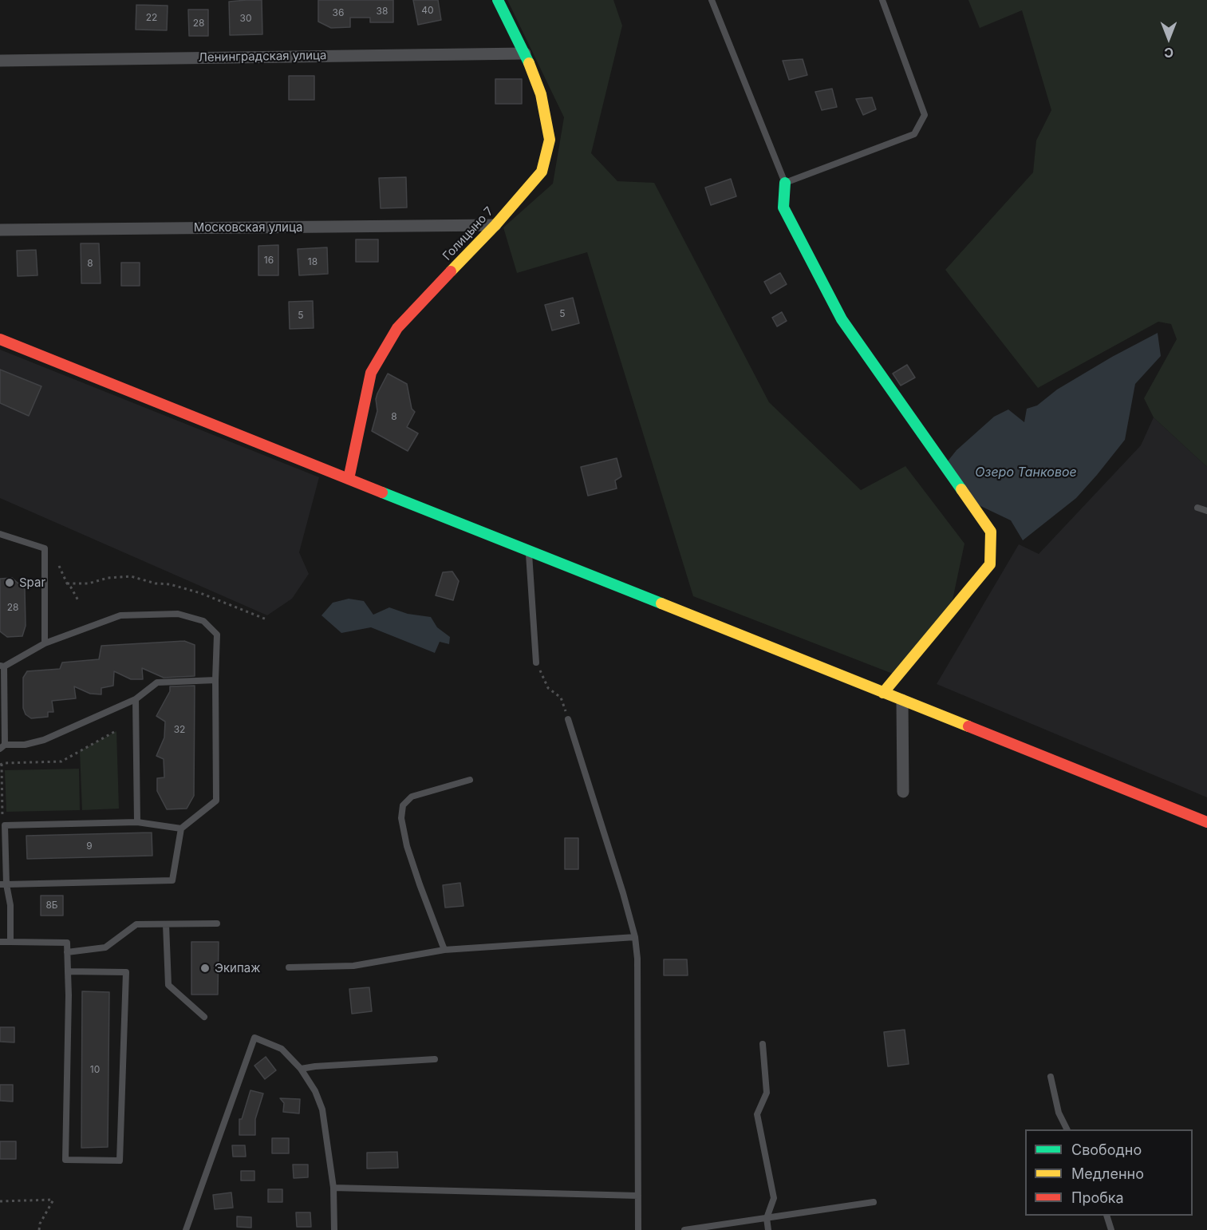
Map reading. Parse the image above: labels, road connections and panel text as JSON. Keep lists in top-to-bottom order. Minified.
{"streets":{"street":["Ленинградская улица","Московская улица","Голицыно 7"]},"crossings":[["Ленинградская улица","Голицыно 7"],["Московская улица","Голицыно 7"]],"water":["Озеро Танковое"],"places":["Spar","Экипаж"],"house_numbers":["40","38","36","22","30","28","16","18","8","5","5","8","28","32","9","8Б","10"],"legend":["Свободно","Медленно","Пробка"],"north":"bottom"}
